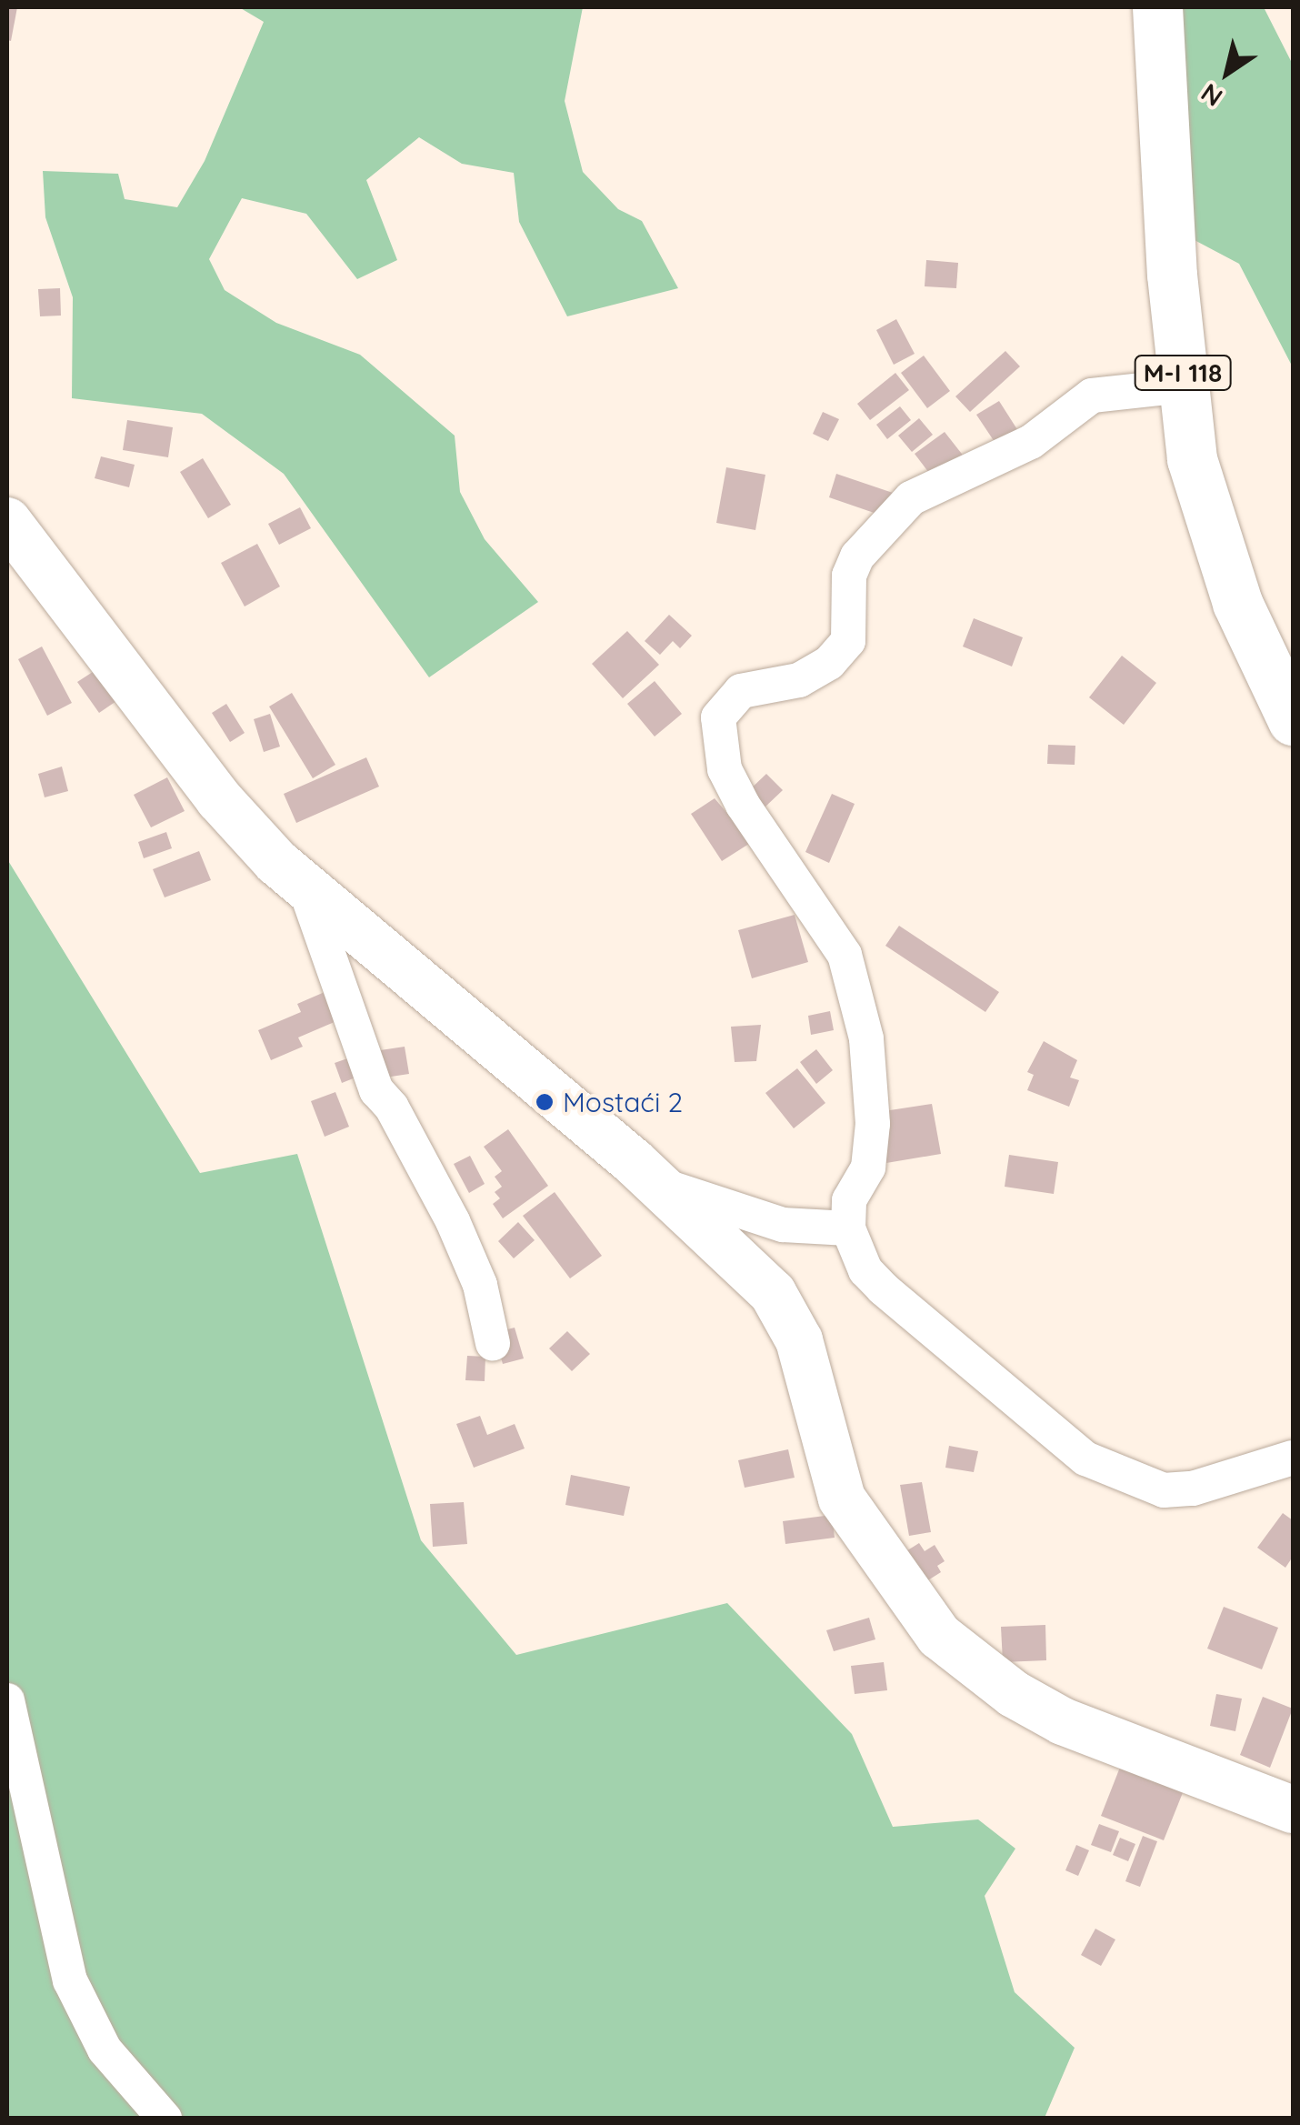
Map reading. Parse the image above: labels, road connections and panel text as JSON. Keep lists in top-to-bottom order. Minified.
{"streets":{"main road":["M-I 118"]},"places":["Mostaći 2"],"north":"bottom left"}
